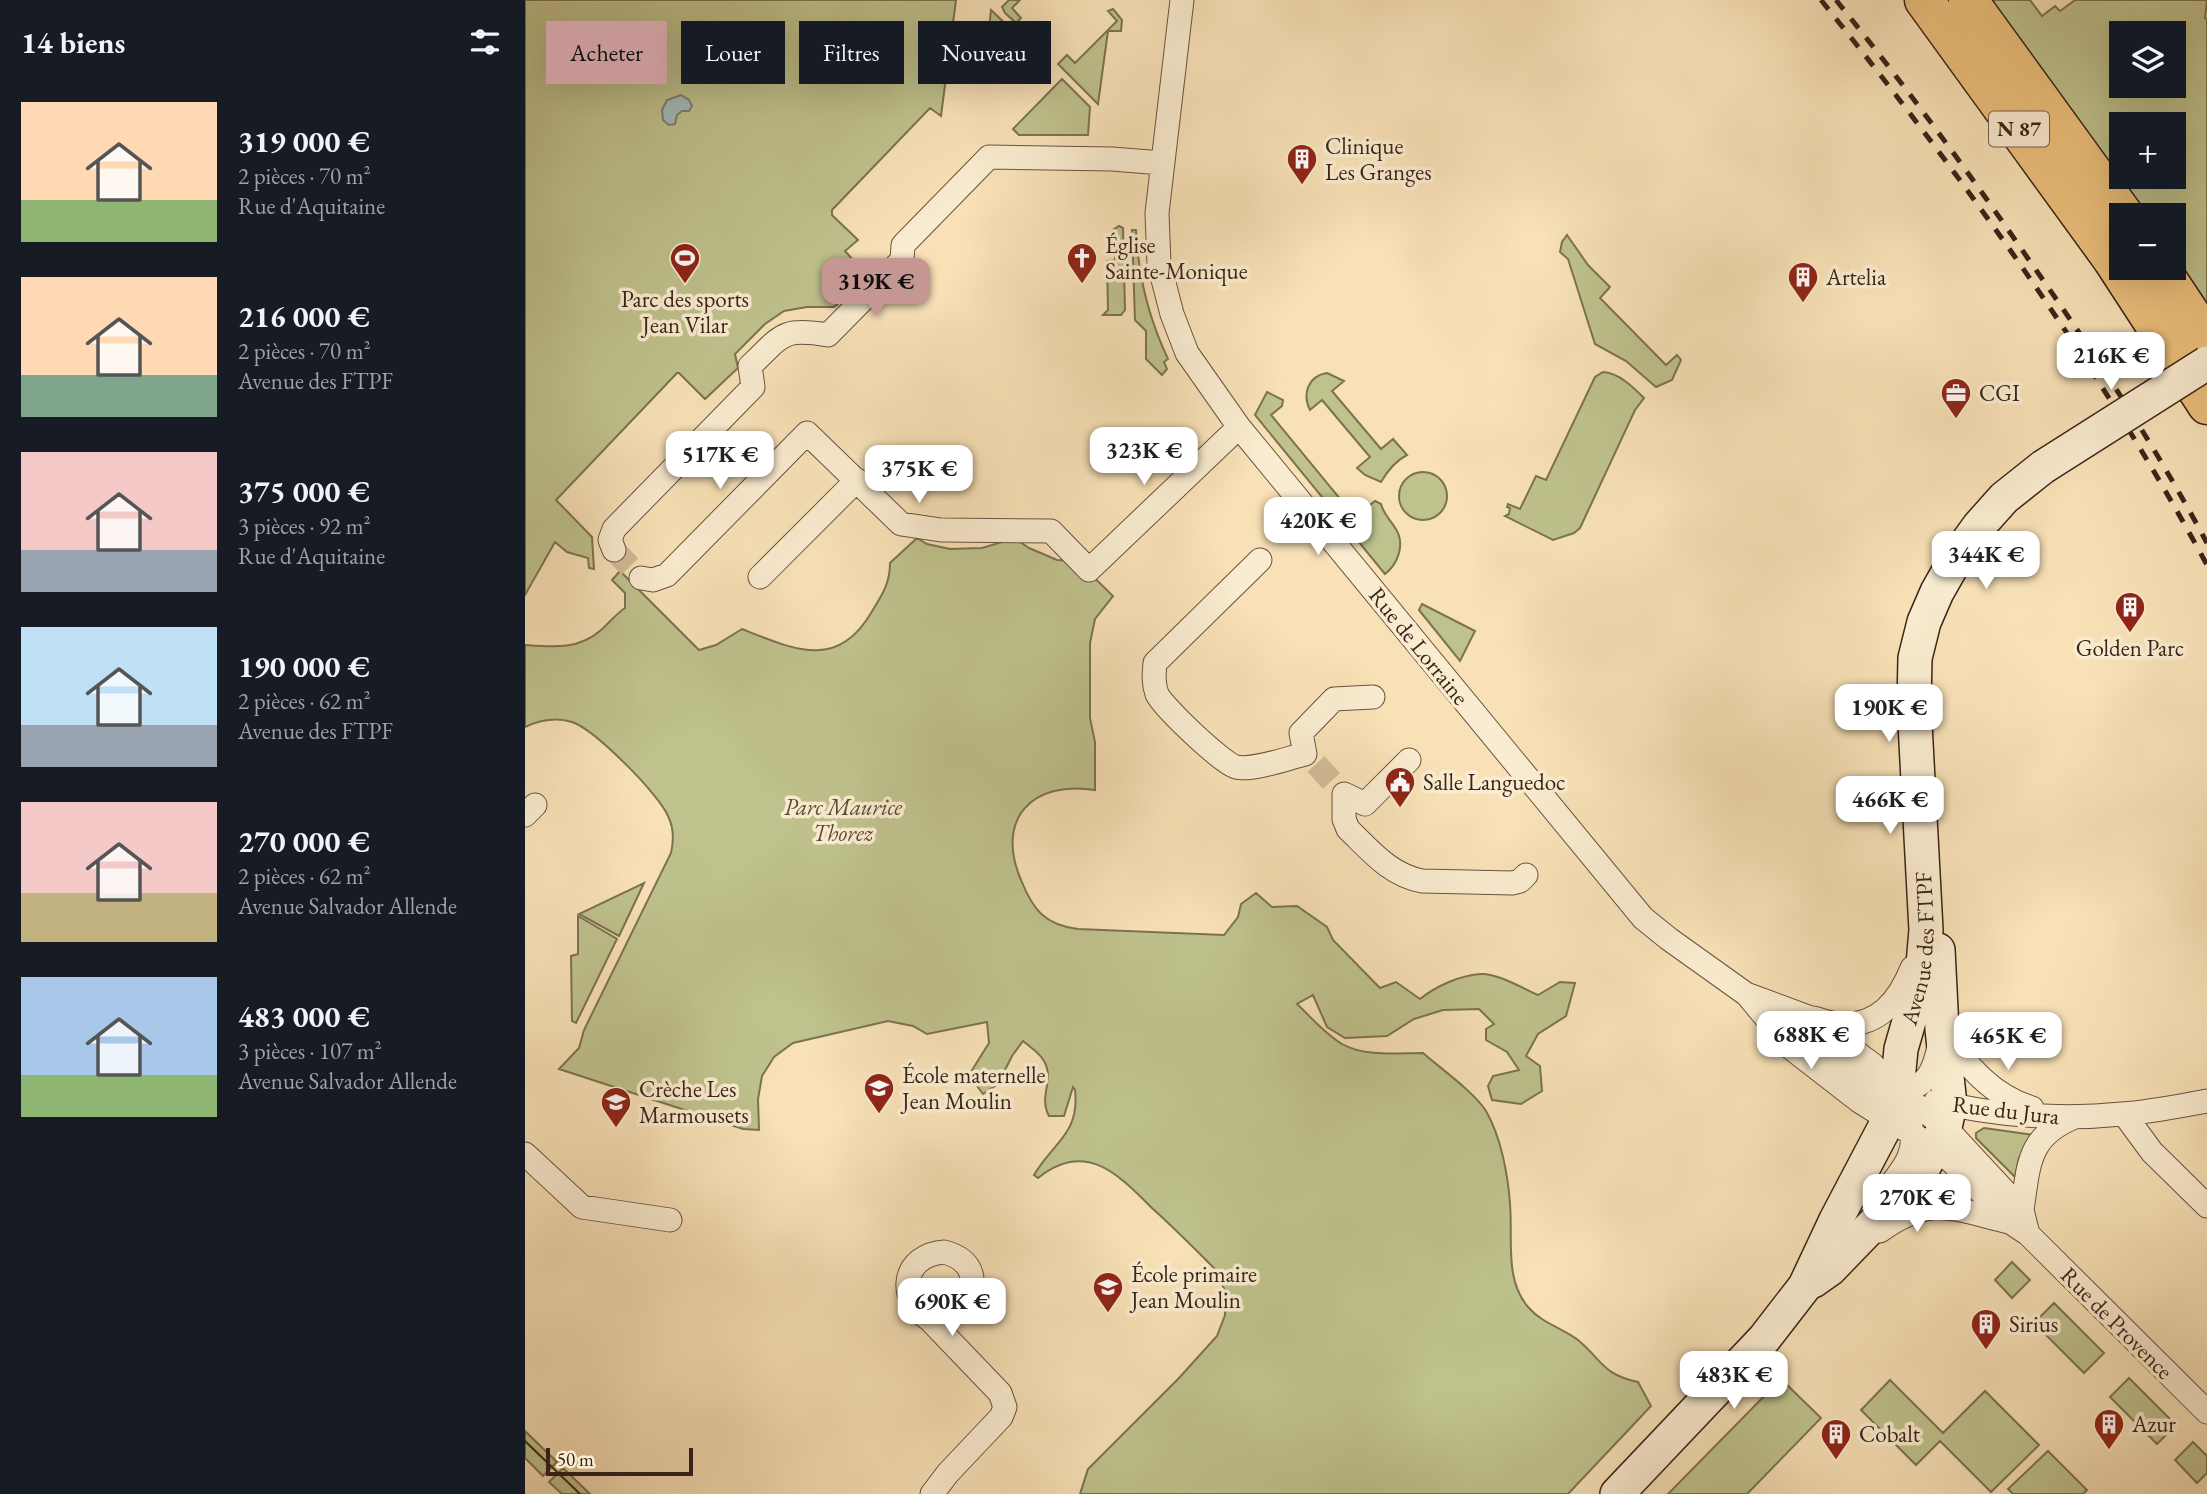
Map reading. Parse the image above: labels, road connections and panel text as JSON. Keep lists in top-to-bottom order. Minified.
{"streets":{"highway":["N 87"],"street":["Rue de Lorraine","Avenue des FTPF","Rue du Jura","Rue de Provence"]},"crossings":[["Rue de Lorraine","Avenue des FTPF"],["Rue de Lorraine","Rue du Jura"],["Rue de Lorraine","Rue de Provence"],["Avenue des FTPF","Rue du Jura"],["Avenue des FTPF","Rue de Provence"],["Rue du Jura","Rue de Provence"]],"parks":["Parc Maurice Thorez"],"places":{"building":["Clinique Les Granges","Artelia","Golden Parc","Sirius","Azur","Cobalt"],"sports":["Parc des sports Jean Vilar"],"church":["Église Sainte-Monique"],"office":["CGI"],"public building":["Salle Languedoc"],"school or university":["École maternelle Jean Moulin","Crèche Les Marmousets","École primaire Jean Moulin"]},"scale_bar":"50 m","page":{"heading":"14 biens","map_buttons":["+","−"],"chip":["Acheter","Louer","Filtres","Nouveau"],"list":[{"name":"319 000 €","note":"2 pièces · 70 m² · Rue d'Aquitaine"},{"name":"216 000 €","note":"2 pièces · 70 m² · Avenue des FTPF"},{"name":"375 000 €","note":"3 pièces · 92 m² · Rue d'Aquitaine"},{"name":"190 000 €","note":"2 pièces · 62 m² · Avenue des FTPF"},{"name":"270 000 €","note":"2 pièces · 62 m² · Avenue Salvador Allende"},{"name":"483 000 €","note":"3 pièces · 107 m² · Avenue Salvador Allende"}],"price":["319K €","216K €","323K €","517K €","375K €","420K €","344K €","190K €","466K €","688K €","465K €","270K €","690K €","483K €"],"scale":"50 m"}}
